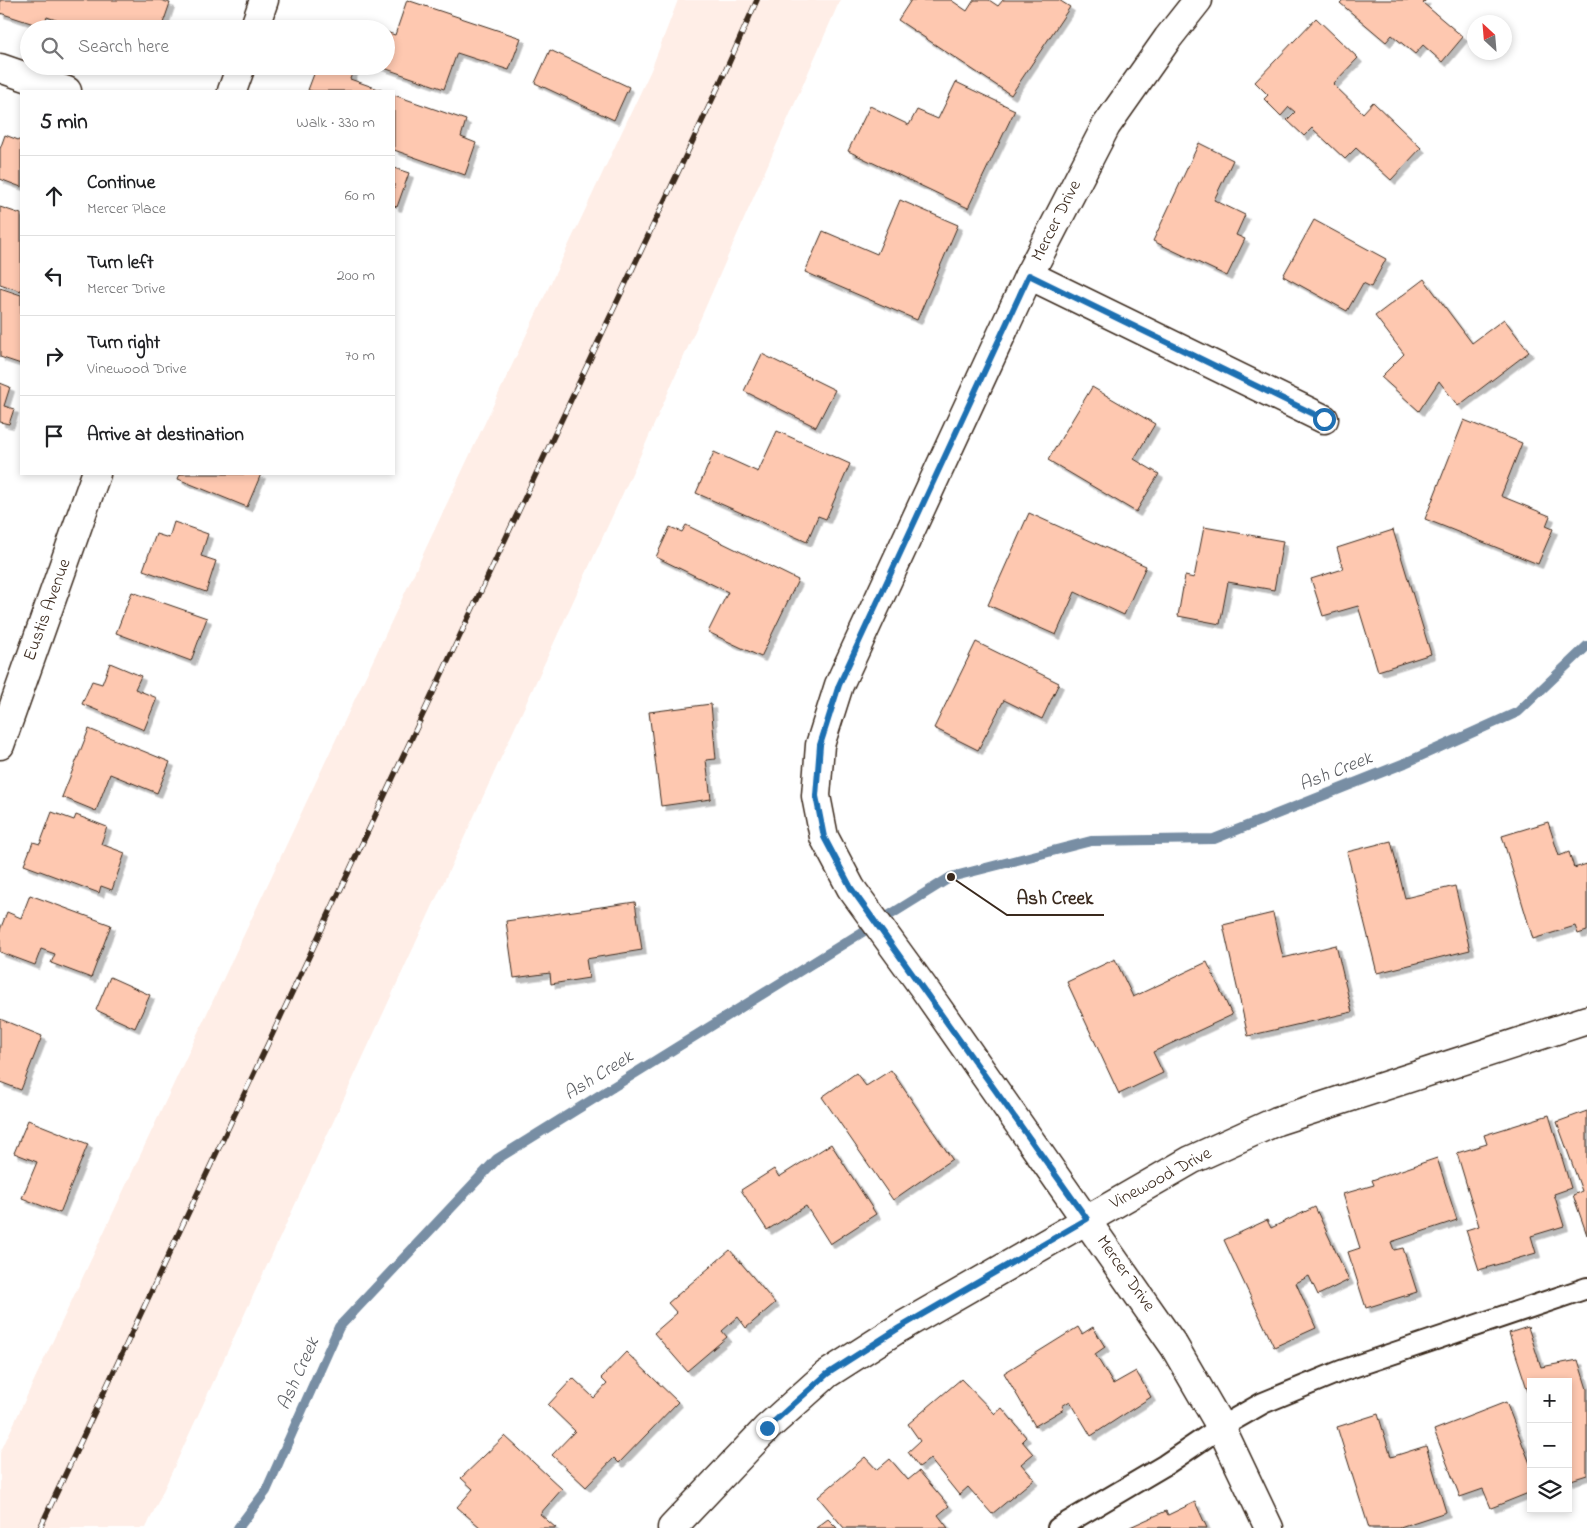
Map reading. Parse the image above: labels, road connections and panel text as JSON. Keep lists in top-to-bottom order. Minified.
{"streets":{"street":["Mercer Drive","Eustis Avenue","Vinewood Drive"]},"crossings":[["Mercer Drive","Vinewood Drive"]],"water":["Ash Creek"],"places":["Ash Creek"],"north":"top left","page":{"search":"Search here","heading":["5 min","Walk · 330 m"],"list":[["Continue","Mercer Place","60 m"],["Turn left","Mercer Drive","200 m"],["Turn right","Vinewood Drive","70 m"],"Arrive at destination"],"map_buttons":["+","−"]}}
